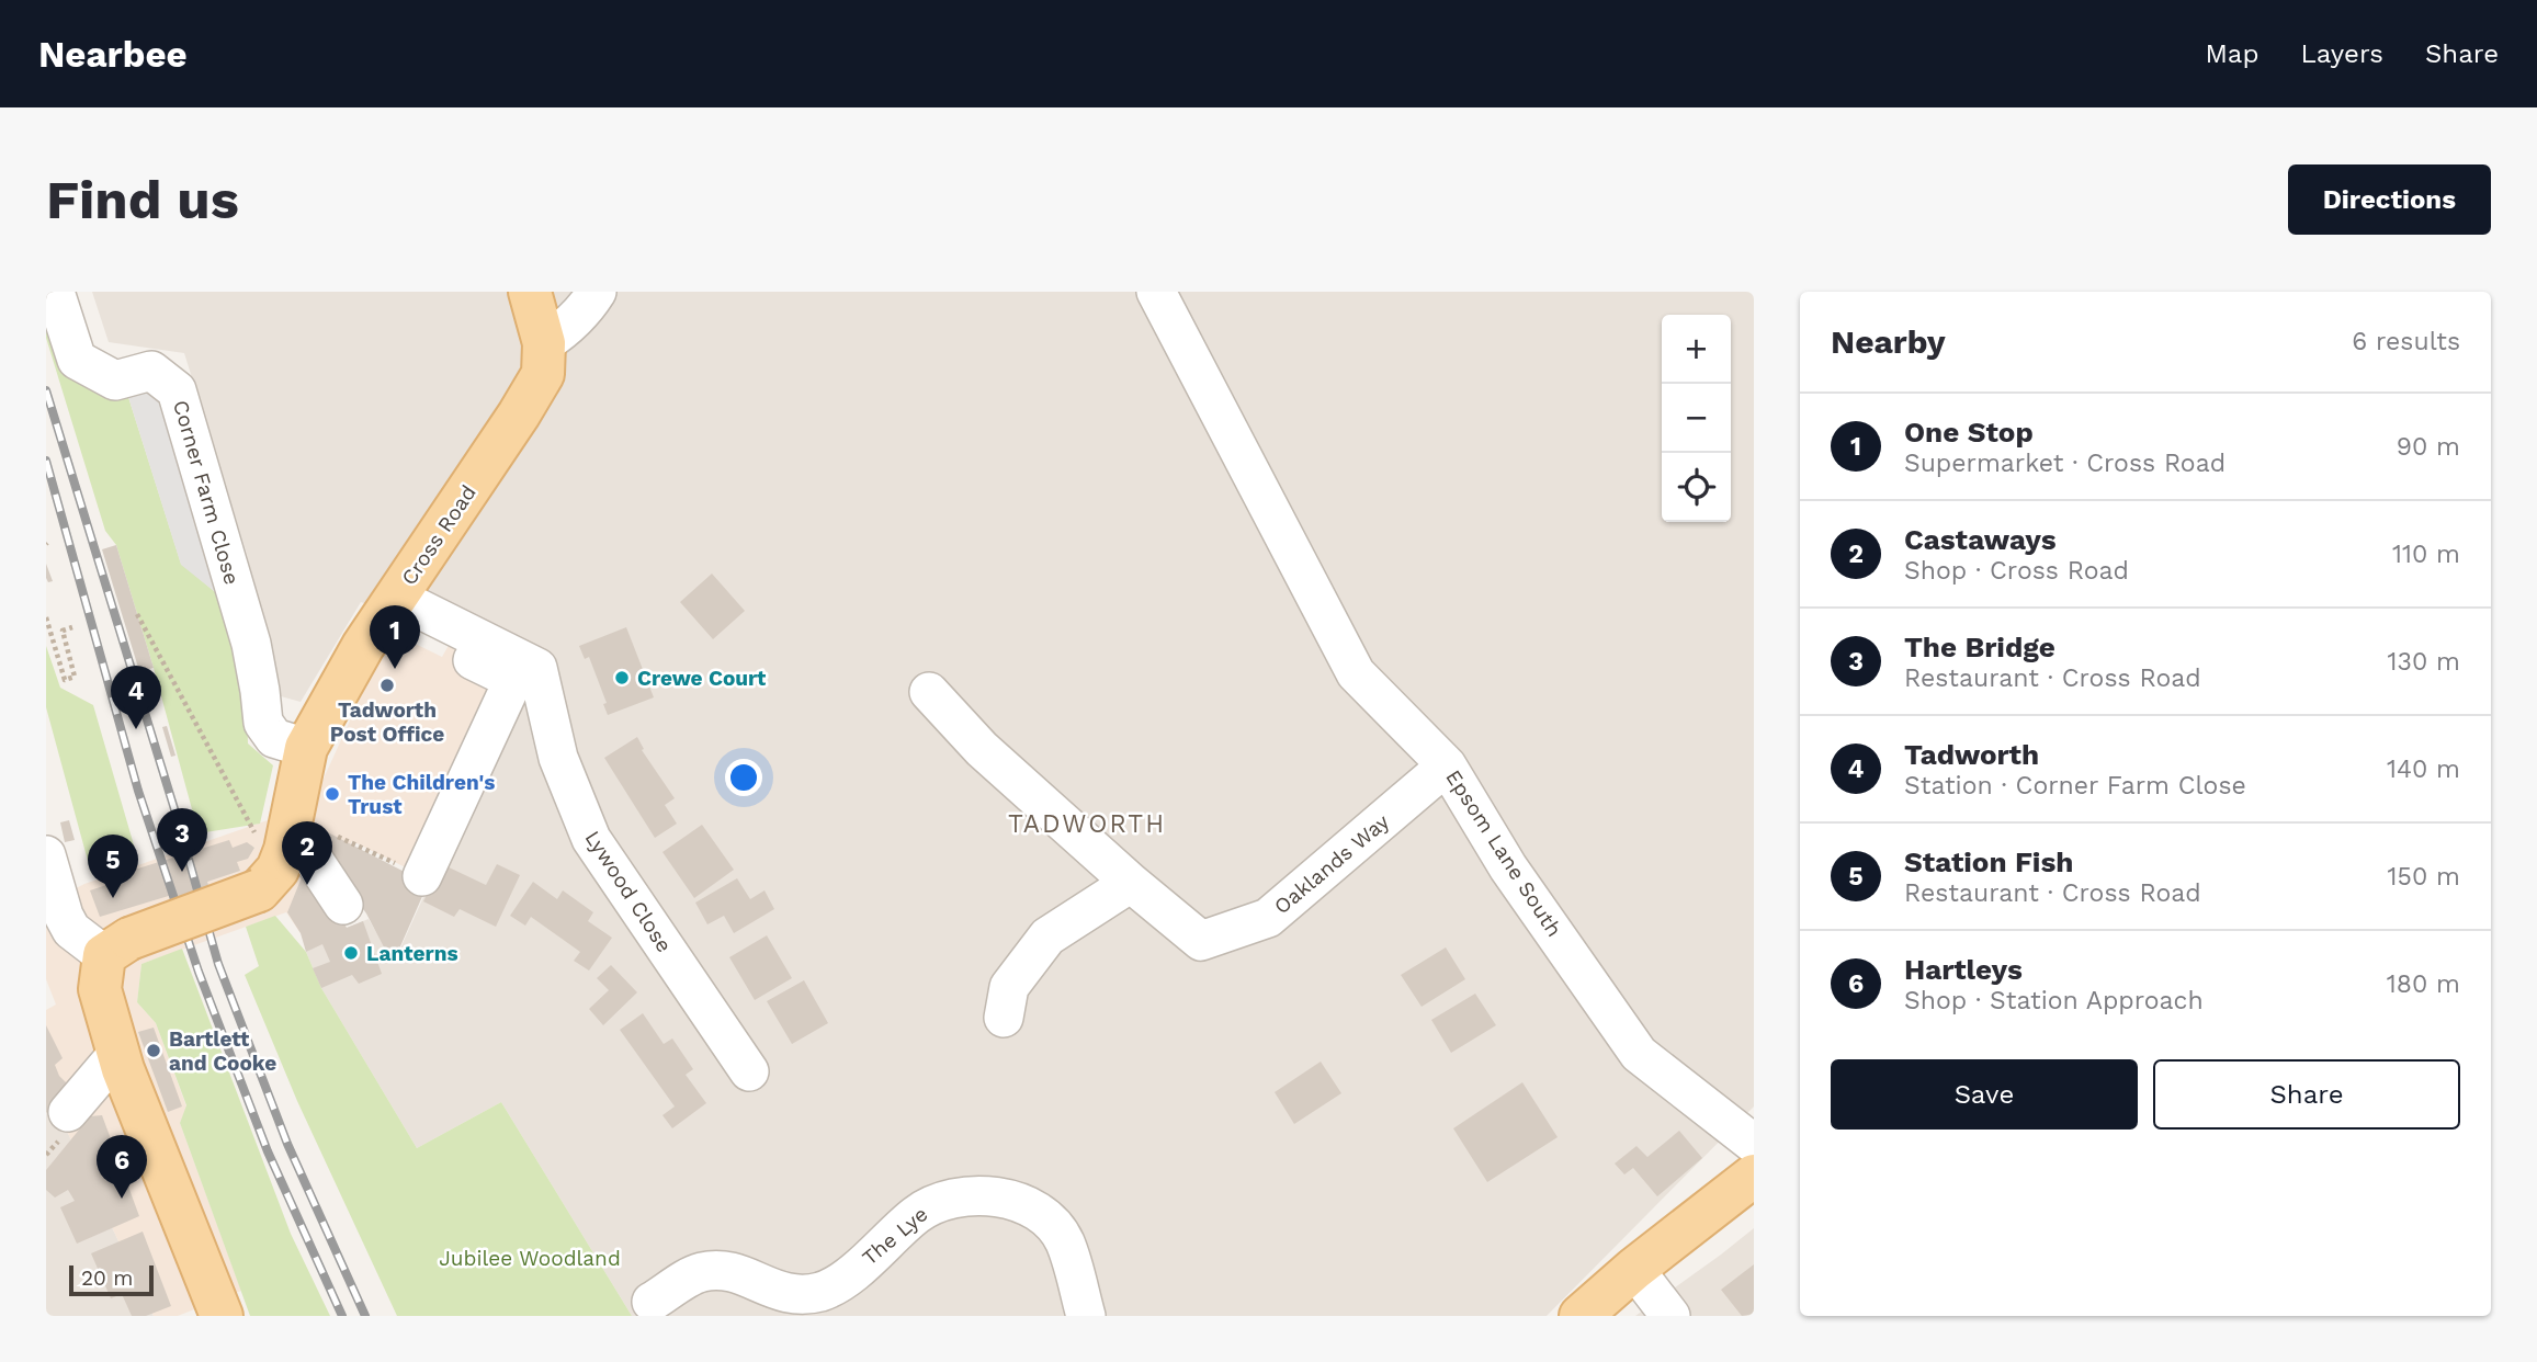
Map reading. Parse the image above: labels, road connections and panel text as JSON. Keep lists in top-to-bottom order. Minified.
{"streets":{"main road":["Cross Road"],"street":["Corner Farm Close","Epsom Lane South","Oaklands Way","Lywood Close","The Lye"]},"crossings":[["Corner Farm Close","Cross Road"],["Cross Road","Lywood Close"],["Epsom Lane South","Oaklands Way"]],"districts":["TADWORTH"],"parks":["Jubilee Woodland"],"places":["Crewe Court","Tadworth Post Office","The Children's Trust","Lanterns","Bartlett and Cooke"],"scale_bar":"20 m","page":{"header":"Nearbee","nav":["Map","Layers","Share"],"buttons":["Directions",["Save","Share"]],"title":"Find us","heading":["Nearby","6 results"],"map_buttons":["+","−"],"list":[{"mark":"1","name":"One Stop","note":"Supermarket · Cross Road","value":"90 m"},{"mark":"2","name":"Castaways","note":"Shop · Cross Road","value":"110 m"},{"mark":"3","name":"The Bridge","note":"Restaurant · Cross Road","value":"130 m"},{"mark":"4","name":"Tadworth","note":"Station · Corner Farm Close","value":"140 m"},{"mark":"5","name":"Station Fish","note":"Restaurant · Cross Road","value":"150 m"},{"mark":"6","name":"Hartleys","note":"Shop · Station Approach","value":"180 m"}],"pins":["1","4","3","2","5","6"],"scale":"20 m"}}
